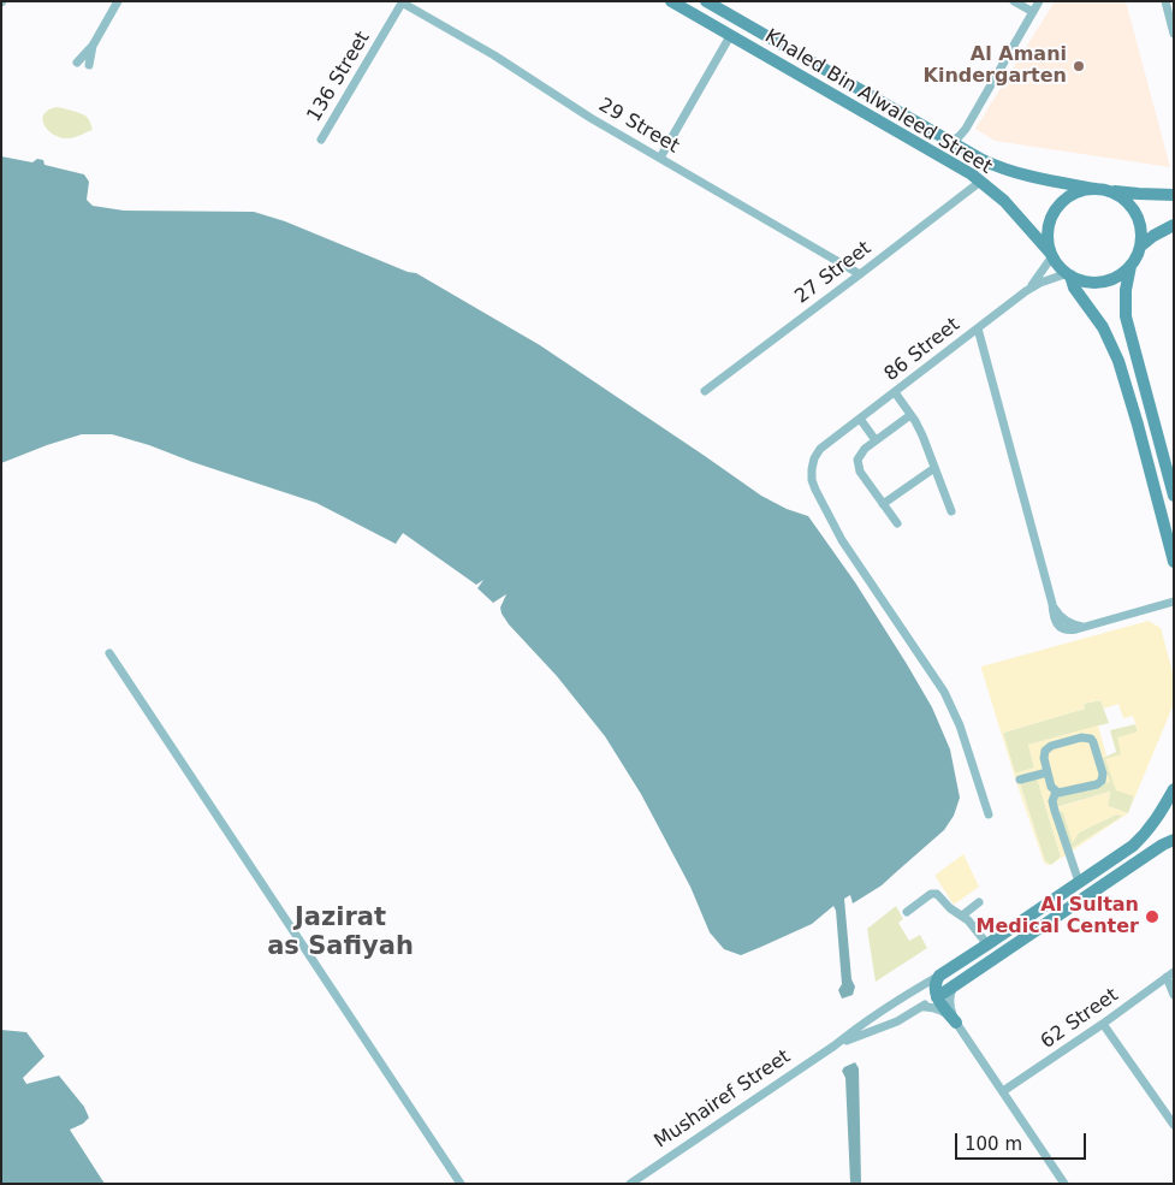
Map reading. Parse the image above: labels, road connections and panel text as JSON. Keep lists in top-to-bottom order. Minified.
{"streets":{"main road":["Khaled Bin Alwaleed Street","Mushairef Street"],"street":["136 Street","29 Street","27 Street","86 Street","62 Street"]},"crossings":[["136 Street","29 Street"],["Khaled Bin Alwaleed Street","27 Street"],["Khaled Bin Alwaleed Street","86 Street"],["29 Street","27 Street"]],"districts":["Jazirat as Safiyah"],"places":["Al Amani Kindergarten","Al Sultan Medical Center"],"scale_bar":"100 m"}
